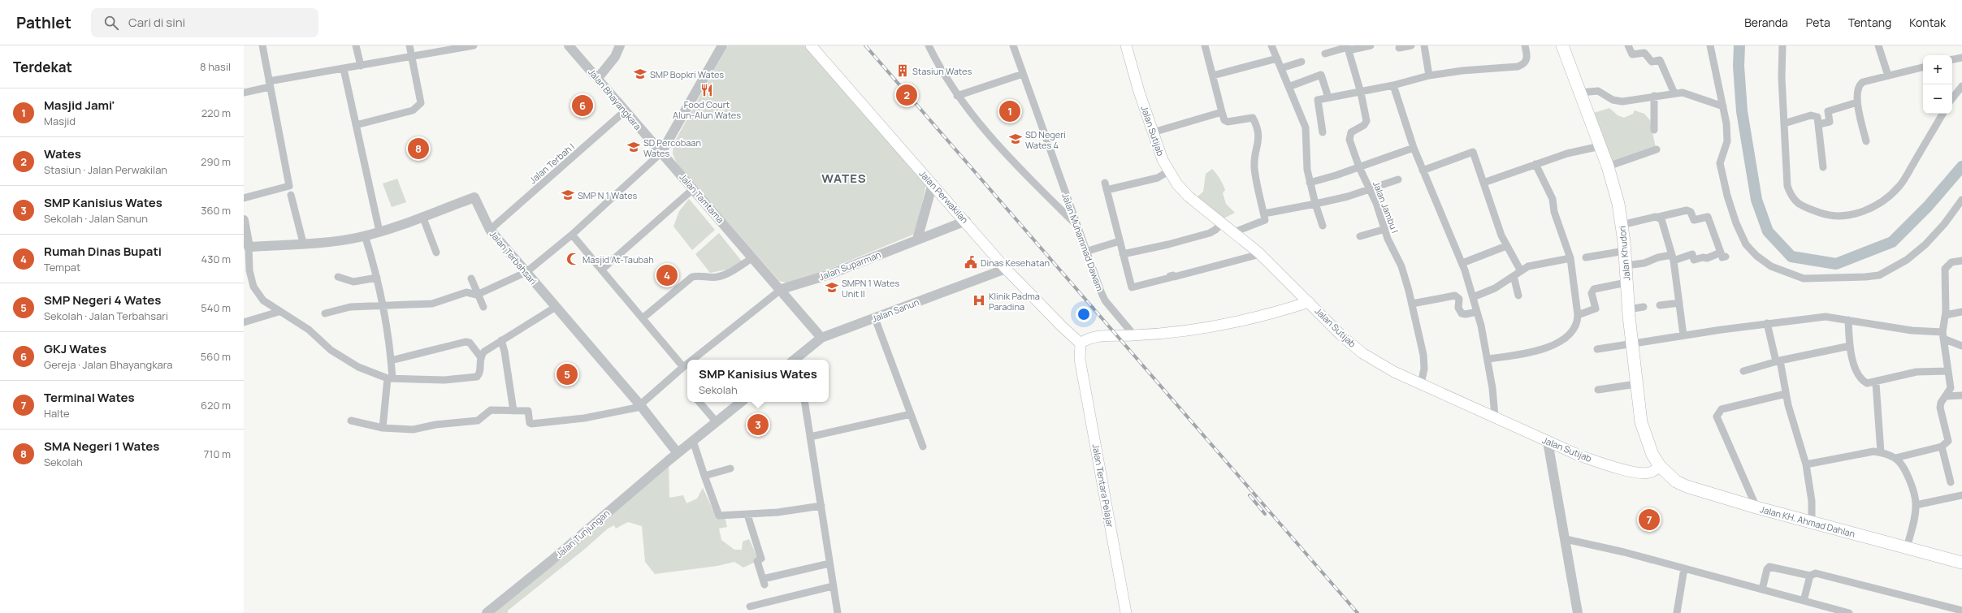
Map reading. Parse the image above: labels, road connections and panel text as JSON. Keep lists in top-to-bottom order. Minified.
{"streets":{"highway":["Jalan Khudori","Jalan KH. Ahmad Dahlan"],"main road":["Jalan Sutijab","Jalan Perwakilan","Jalan Tentara Pelajar"],"street":["Jalan Bhayangkara","Jalan Terbah I","Jalan Tamtama","Jalan Jambu I","Jalan Muhammad Dawam","Jalan Terbahsari","Jalan Suparman","Jalan Sanun","Jalan Tunjungan"]},"crossings":[["Jalan Bhayangkara","Jalan Terbah I"],["Jalan Bhayangkara","Jalan Tamtama"],["Jalan Sutijab","Jalan Jambu I"],["Jalan Sutijab","Jalan Khudori"],["Jalan Sutijab","Jalan KH. Ahmad Dahlan"],["Jalan Terbah I","Jalan Terbahsari"],["Jalan Perwakilan","Jalan Suparman"],["Jalan Perwakilan","Jalan Sanun"],["Jalan Perwakilan","Jalan Tentara Pelajar"],["Jalan Tamtama","Jalan Suparman"],["Jalan Tamtama","Jalan Sanun"],["Jalan Khudori","Jalan KH. Ahmad Dahlan"],["Jalan Terbahsari","Jalan Tunjungan"]],"districts":["WATES"],"places":{"building":["Stasiun Wates"],"school or university":["SMP Bopkri Wates","SD Negeri Wates 4","SD Percobaan Wates","SMP N 1 Wates","SMPN 1 Wates Unit II"],"restaurant":["Food Court Alun-Alun Wates"],"mosque":["Masjid At-Taubah"],"public building":["Dinas Kesehatan"],"hospital":["Klinik Padma Paradina"]},"page":{"header":"Pathlet","search":"Cari di sini","nav":["Beranda","Peta","Tentang","Kontak"],"heading":["Terdekat","8 hasil"],"map_buttons":["+","−"],"pins":["2","6","1","8","4","5","3","7"],"list":[{"mark":"1","name":"Masjid Jami'","note":"Masjid","value":"220 m"},{"mark":"2","name":"Wates","note":"Stasiun · Jalan Perwakilan","value":"290 m"},{"mark":"3","name":"SMP Kanisius Wates","note":"Sekolah · Jalan Sanun","value":"360 m"},{"mark":"4","name":"Rumah Dinas Bupati","note":"Tempat","value":"430 m"},{"mark":"5","name":"SMP Negeri 4 Wates","note":"Sekolah · Jalan Terbahsari","value":"540 m"},{"mark":"6","name":"GKJ Wates","note":"Gereja · Jalan Bhayangkara","value":"560 m"},{"mark":"7","name":"Terminal Wates","note":"Halte","value":"620 m"},{"mark":"8","name":"SMA Negeri 1 Wates","note":"Sekolah","value":"710 m"}],"popup":["SMP Kanisius Wates","Sekolah"]}}
